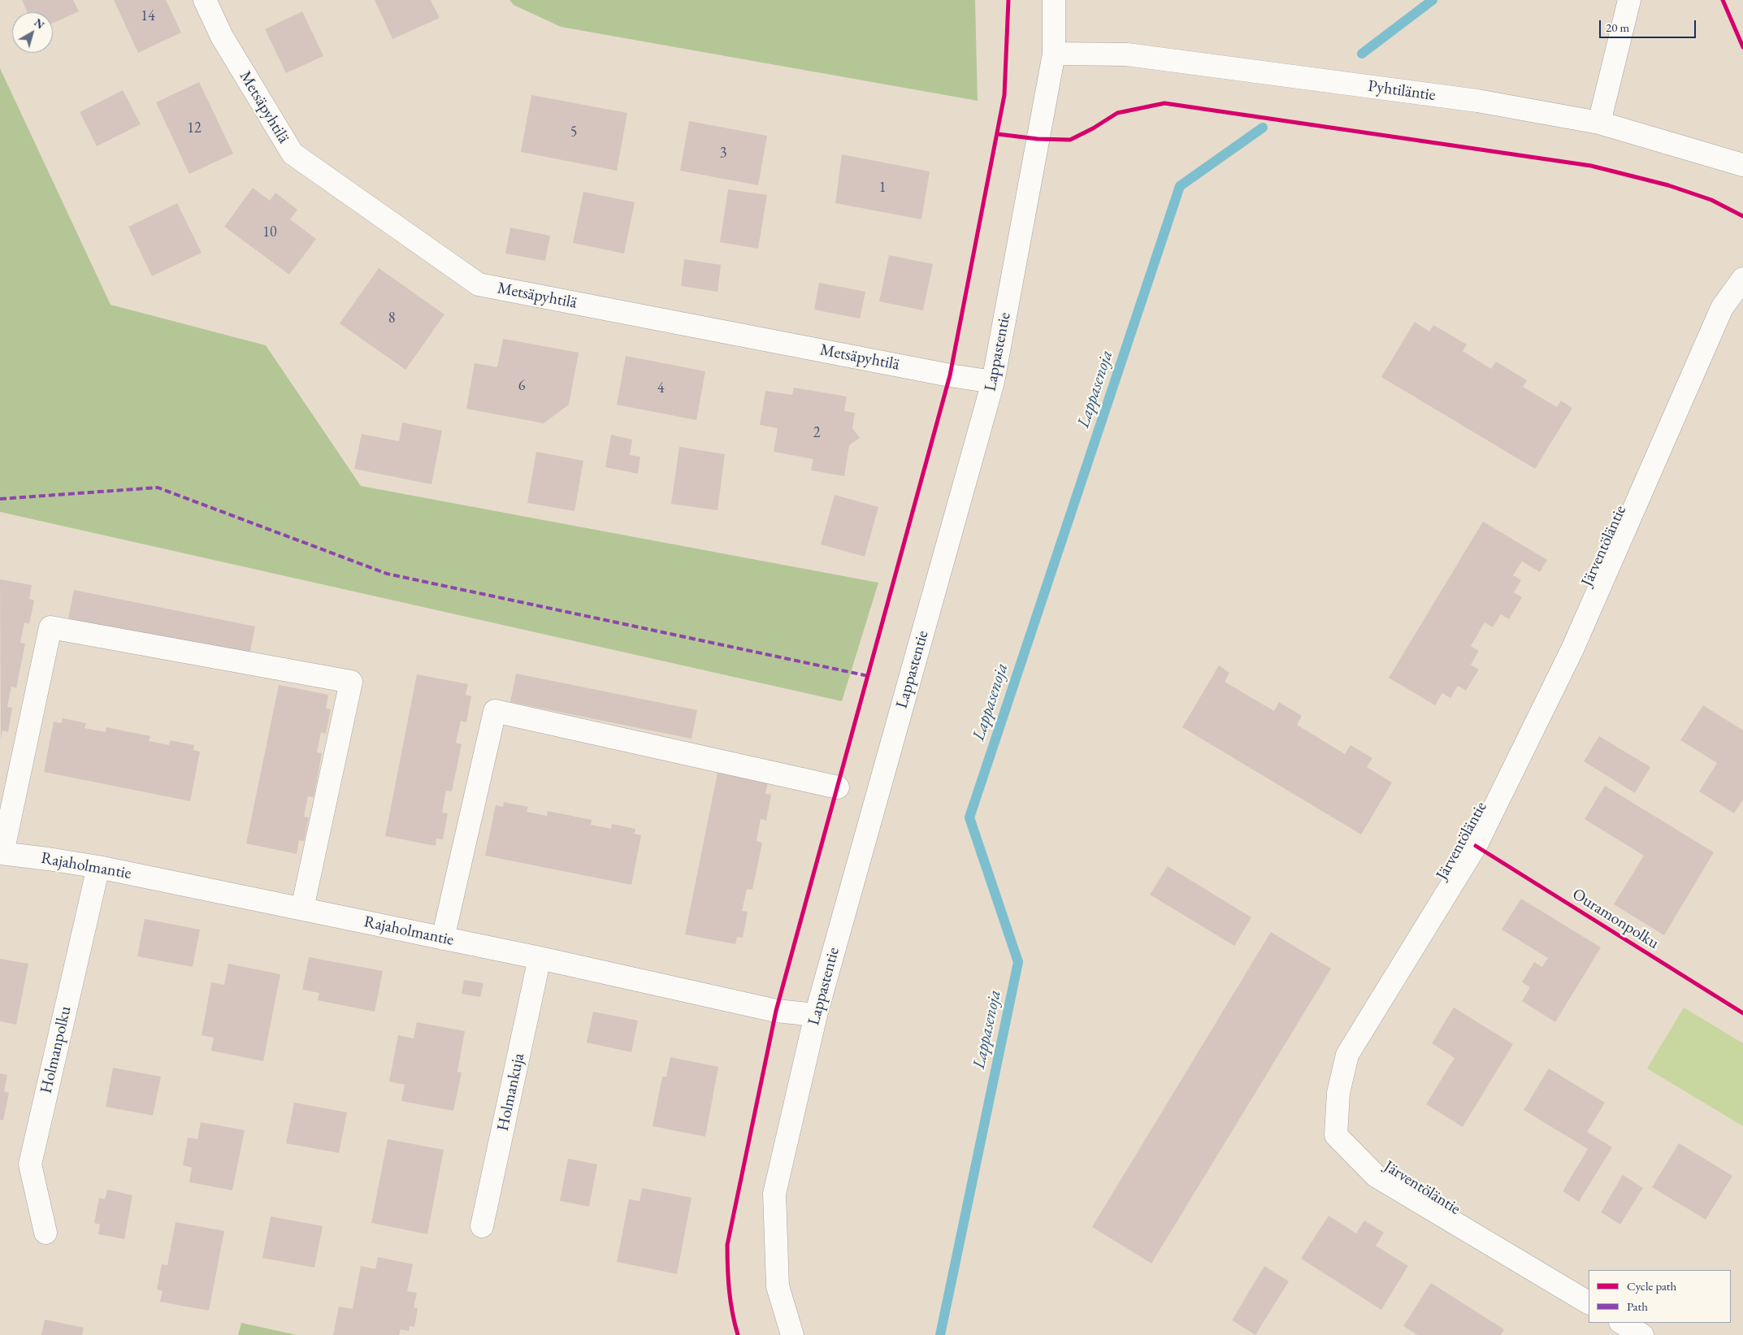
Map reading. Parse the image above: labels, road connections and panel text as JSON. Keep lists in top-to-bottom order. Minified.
{"streets":{"street":["Pyhtiläntie","Metsäpyhtilä","Lappastentie","Järventöläntie","Rajaholmantie","Holmanpolku","Holmankuja"],"cycle path":["Ouramonpolku"]},"crossings":[["Pyhtiläntie","Lappastentie"],["Metsäpyhtilä","Lappastentie"],["Lappastentie","Rajaholmantie"],["Rajaholmantie","Holmanpolku"],["Rajaholmantie","Holmankuja"]],"water":["Lappasenoja"],"house_numbers":["14","12","5","3","1","10","8","6","4","2"],"legend":["Cycle path","Path"],"scale_bar":"20 m","north":"top right"}
